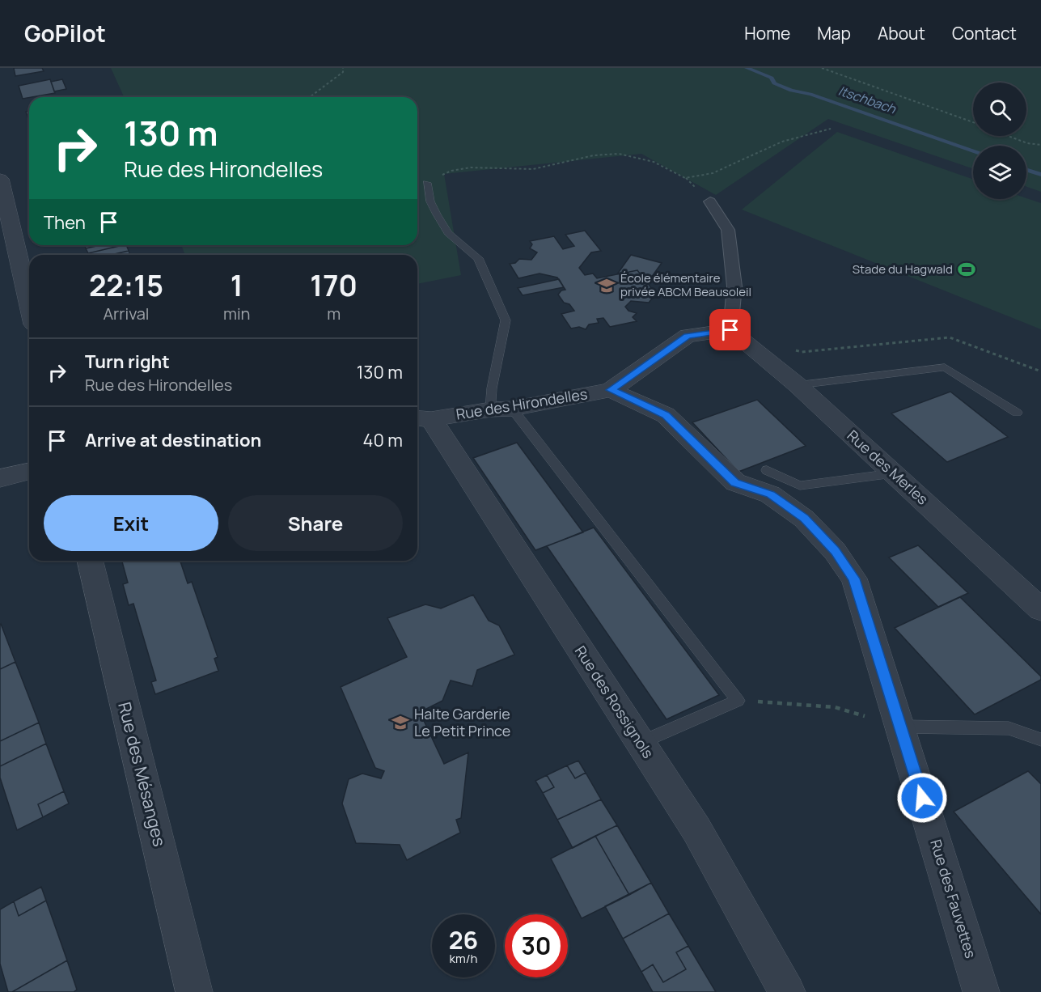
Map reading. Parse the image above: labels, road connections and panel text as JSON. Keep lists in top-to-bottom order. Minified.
{"streets":{"street":["Rue des Hirondelles","Rue des Merles","Rue des Rossignols","Rue des Mésanges","Rue des Fauvettes"]},"crossings":[["Rue des Hirondelles","Rue des Merles"],["Rue des Hirondelles","Rue des Rossignols"],["Rue des Hirondelles","Rue des Fauvettes"]],"water":["Itschbach"],"places":{"sports":["Stade du Hagwald"],"school or university":["École élémentaire privée ABCM Beausoleil","Halte Garderie Le Petit Prince"]},"page":{"header":"GoPilot","nav":["Home","Map","About","Contact"],"turn":["130 m","Rue des Hirondelles"],"then":"Then","eta":["22:15","Arrival","1","min","170","m"],"list":[{"name":"Turn right","note":"Rue des Hirondelles","value":"130 m"},{"name":"Arrive at destination","value":"40 m"}],"buttons":["Exit","Share"],"speed":"26 km/h","limit":"30"}}
